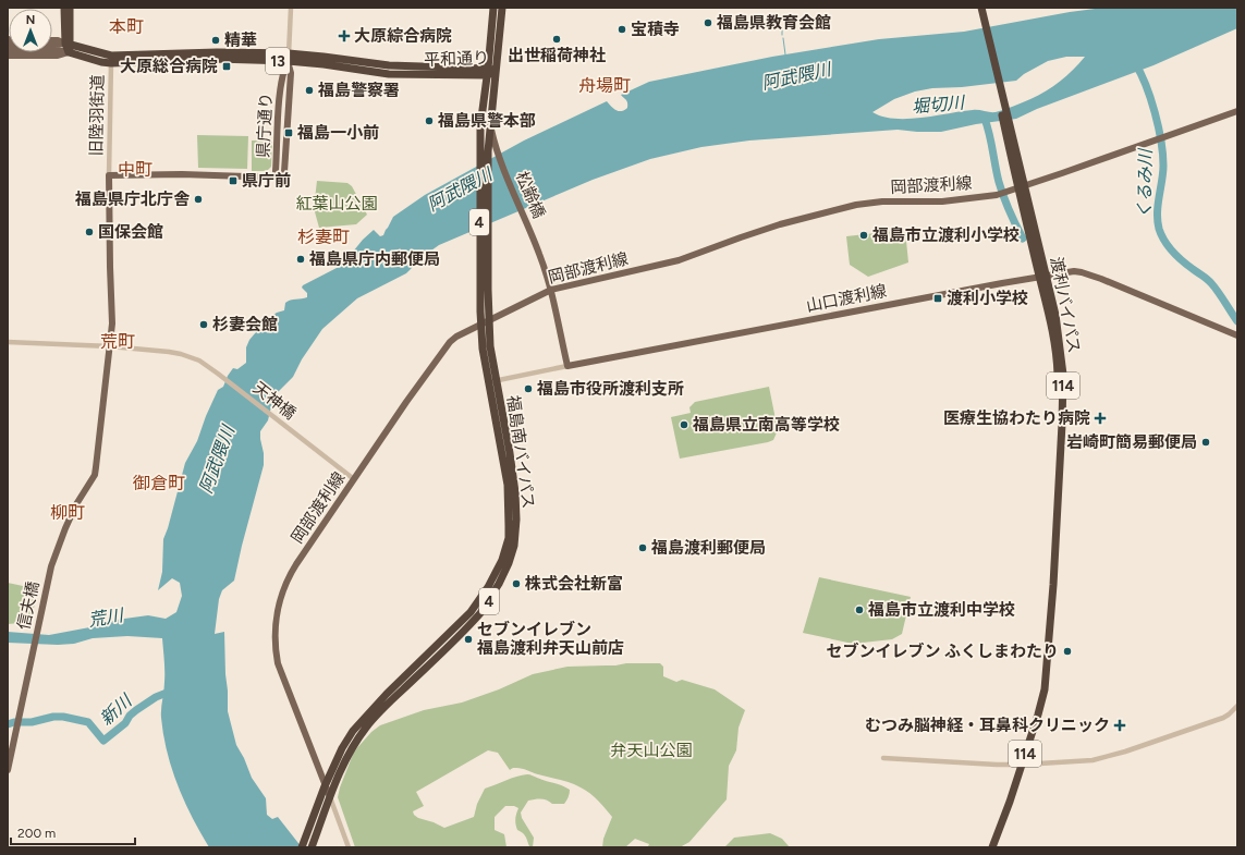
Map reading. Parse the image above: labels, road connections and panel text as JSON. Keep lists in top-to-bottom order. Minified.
{"streets":{"highway":["平和通り","13","4","渡利バイパス","114","福島南バイパス"],"main road":["県庁通り","岡部渡利線","松齢橋","山口渡利線","信夫橋"],"street":["旧陸羽街道","天神橋"]},"crossings":[["平和通り","旧陸羽街道"],["平和通り","県庁通り"],["平和通り","4"],["平和通り","福島南バイパス"],["旧陸羽街道","県庁通り"],["旧陸羽街道","信夫橋"],["県庁通り","信夫橋"],["岡部渡利線","松齢橋"],["岡部渡利線","渡利バイパス"],["岡部渡利線","天神橋"],["岡部渡利線","福島南バイパス"],["松齢橋","福島南バイパス"],["4","福島南バイパス"],["山口渡利線","渡利バイパス"],["天神橋","信夫橋"]],"districts":["本町","舟場町","中町","杉妻町","荒町","御倉町","柳町"],"water":["阿武隈川","堀切川","くるみ川","荒川","新川"],"parks":["紅葉山公園","弁天山公園"],"places":{"other":["福島県教育会館","宝積寺","出世稲荷神社","精華","福島警察署","福島県警本部","福島県庁北庁舎","国保会館","福島市立渡利小学校","福島県庁内郵便局","杉妻会館","福島市役所渡利支所","福島県立南高等学校","岩崎町簡易郵便局","福島渡利郵便局","株式会社新富","福島市立渡利中学校","セブンイレブン 福島渡利弁天山前店","セブンイレブン ふくしまわたり"],"health":["大原綜合病院","医療生協わたり病院","むつみ脳神経・耳鼻科クリニック"],"transit":["大原総合病院","福島一小前","県庁前","渡利小学校"]},"scale_bar":"200 m","north":"top"}
